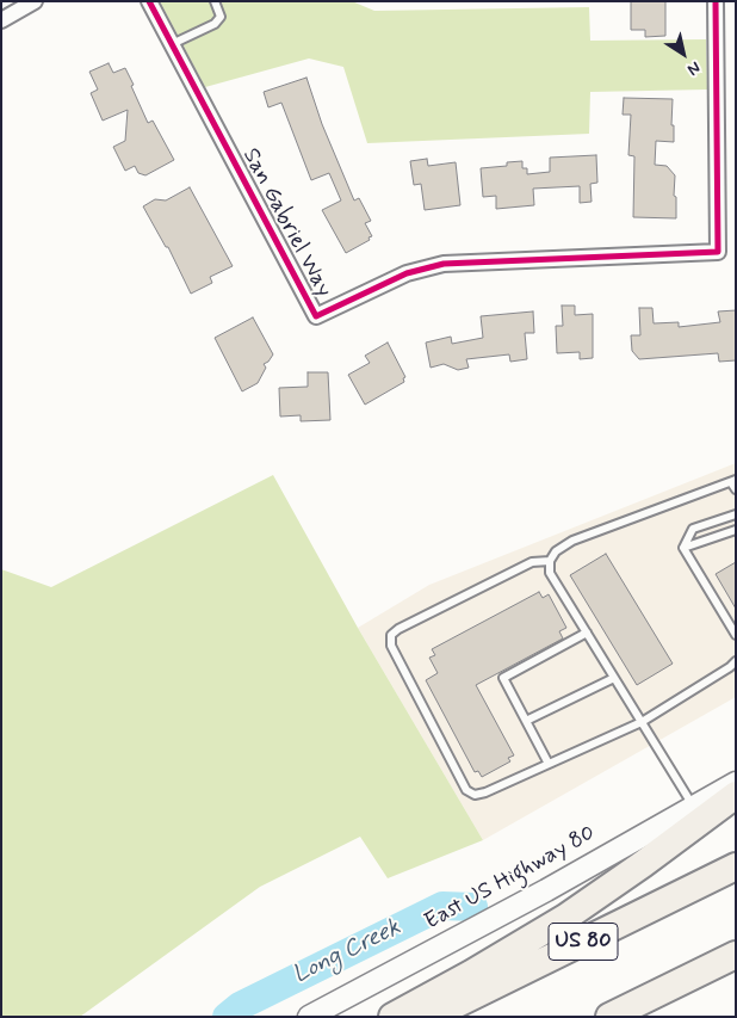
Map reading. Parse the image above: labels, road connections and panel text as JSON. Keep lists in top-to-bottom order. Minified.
{"streets":{"highway":["US 80"],"main road":["East US Highway 80"],"street":["San Gabriel Way"]},"water":["Long Creek"],"north":"bottom right"}
